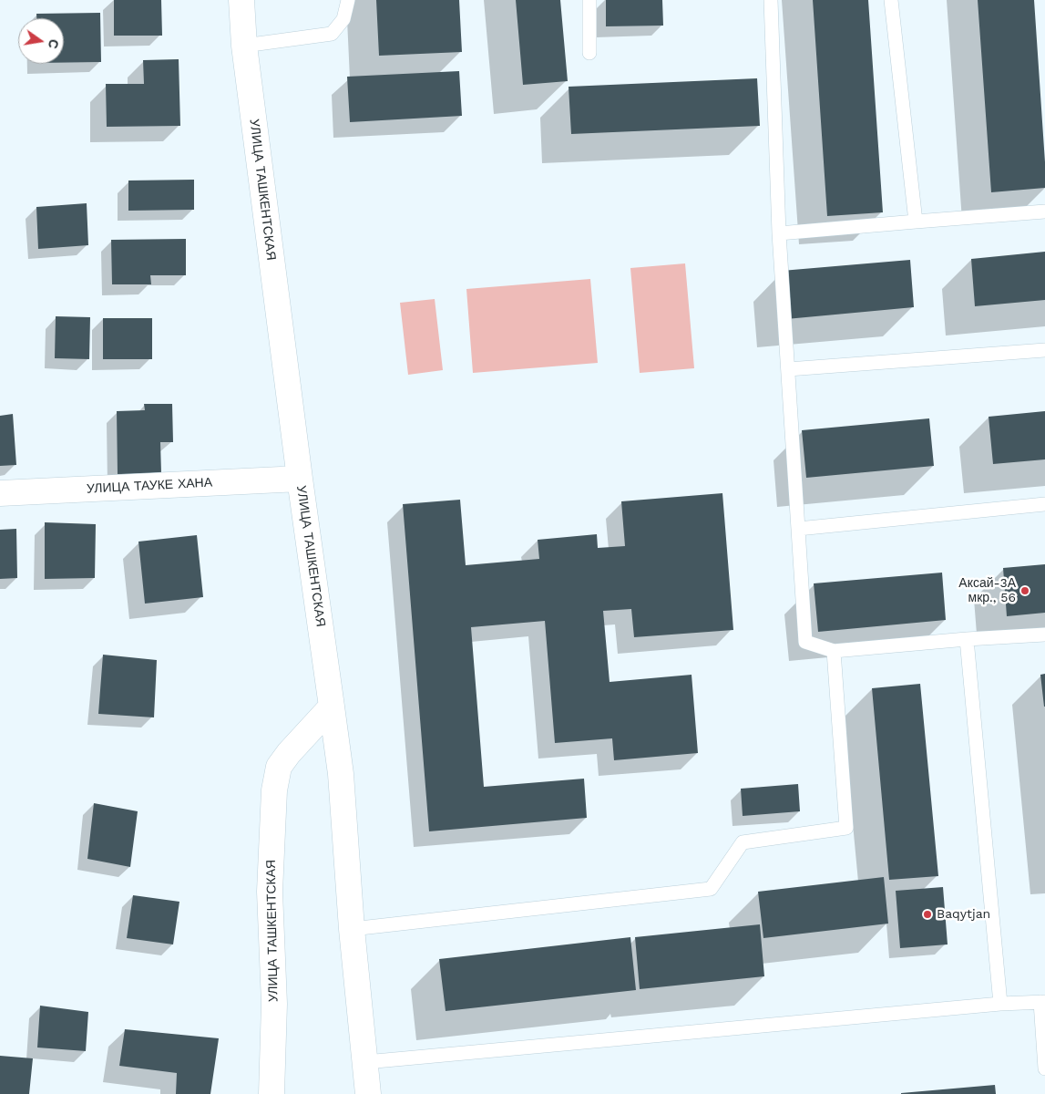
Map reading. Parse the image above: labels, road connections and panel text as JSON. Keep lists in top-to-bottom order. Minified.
{"streets":{"street":["УЛИЦА ТАШКЕНТСКАЯ","УЛИЦА ТАУКЕ ХАНА"]},"crossings":[["УЛИЦА ТАШКЕНТСКАЯ","УЛИЦА ТАУКЕ ХАНА"]],"places":["Аксай-3А мкр., 56","Baqytjan"],"north":"right"}
